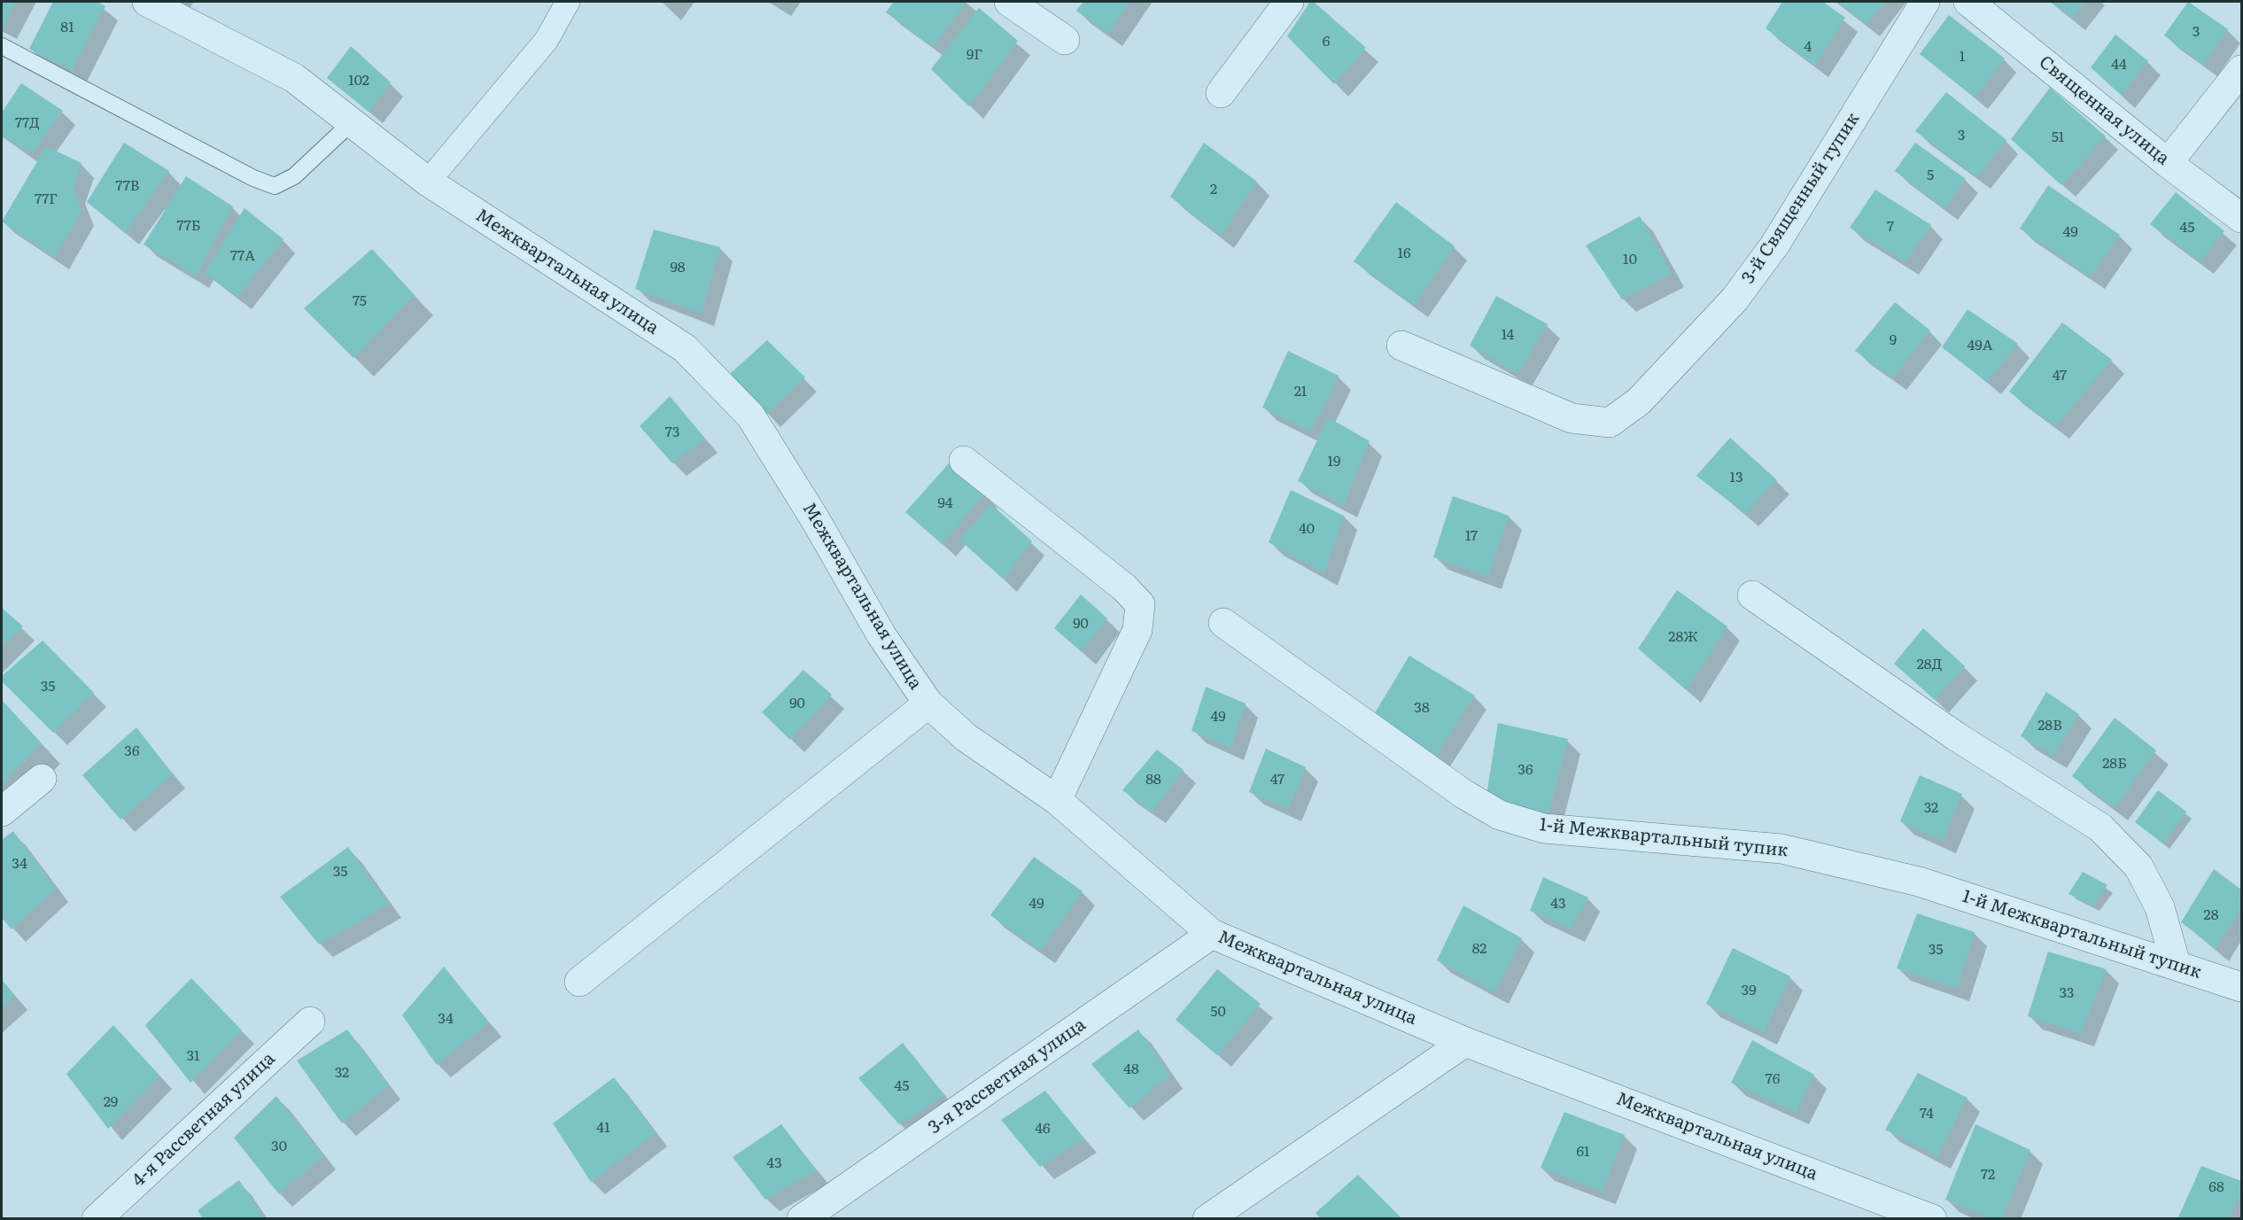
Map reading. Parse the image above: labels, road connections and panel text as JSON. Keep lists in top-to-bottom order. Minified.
{"streets":{"street":["Священная улица","3-й Священный тупик","Межквартальная улица","1-й Межквартальный тупик","3-я Рассветная улица","4-я Рассветная улица"]},"crossings":[["Межквартальная улица","3-я Рассветная улица"]],"house_numbers":["81","3","6","4","9Г","1","44","102","77Д","3","51","5","77В","2","77Г","77Б","7","45","49","16","77А","10","98","75","14","9","49А","47","21","73","19","13","94","40","17","90","28Ж","28Д","35","90","38","49","28В","36","28Б","36","88","47","32","34","35","49","43","28","82","35","39","33","50","34","31","48","32","76","45","29","74","41","46","30","61","43","72","68"]}
